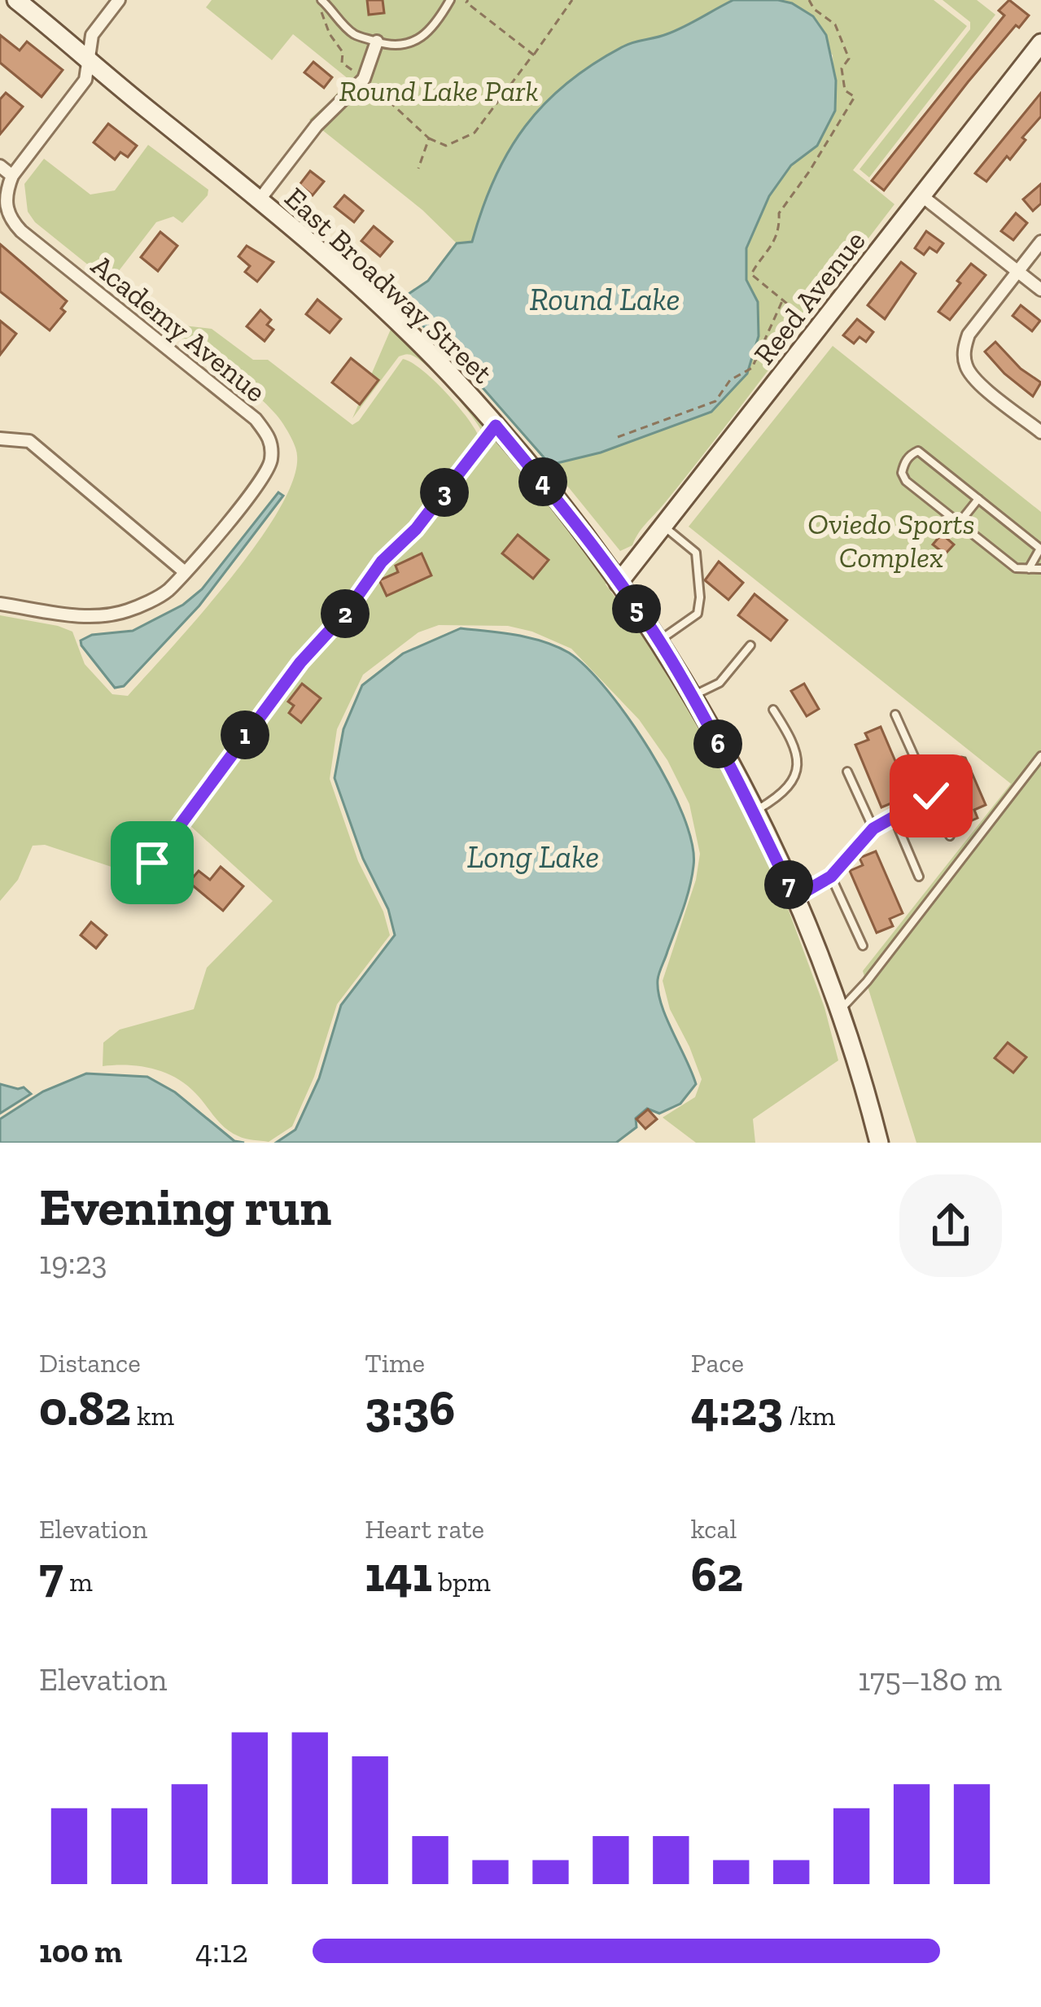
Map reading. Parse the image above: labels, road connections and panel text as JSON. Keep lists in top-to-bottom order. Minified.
{"streets":{"main road":["East Broadway Street","Reed Avenue"],"street":["Academy Avenue"]},"crossings":[["East Broadway Street","Reed Avenue"]],"water":["Round Lake","Long Lake"],"parks":["Round Lake Park","Oviedo Sports Complex"],"page":{"pins":["4","3","5","2","1","6","7"],"heading":["Evening run","19:23"],"stats":[["Distance","0.82 km"],["Time","3:36"],["Pace","4:23 /km"],["Elevation","7 m"],["Heart rate","141 bpm"],["kcal","62"]],"chart":["Elevation","175–180 m"],"list":[{"name":"100 m","note":"4:12"}]}}
